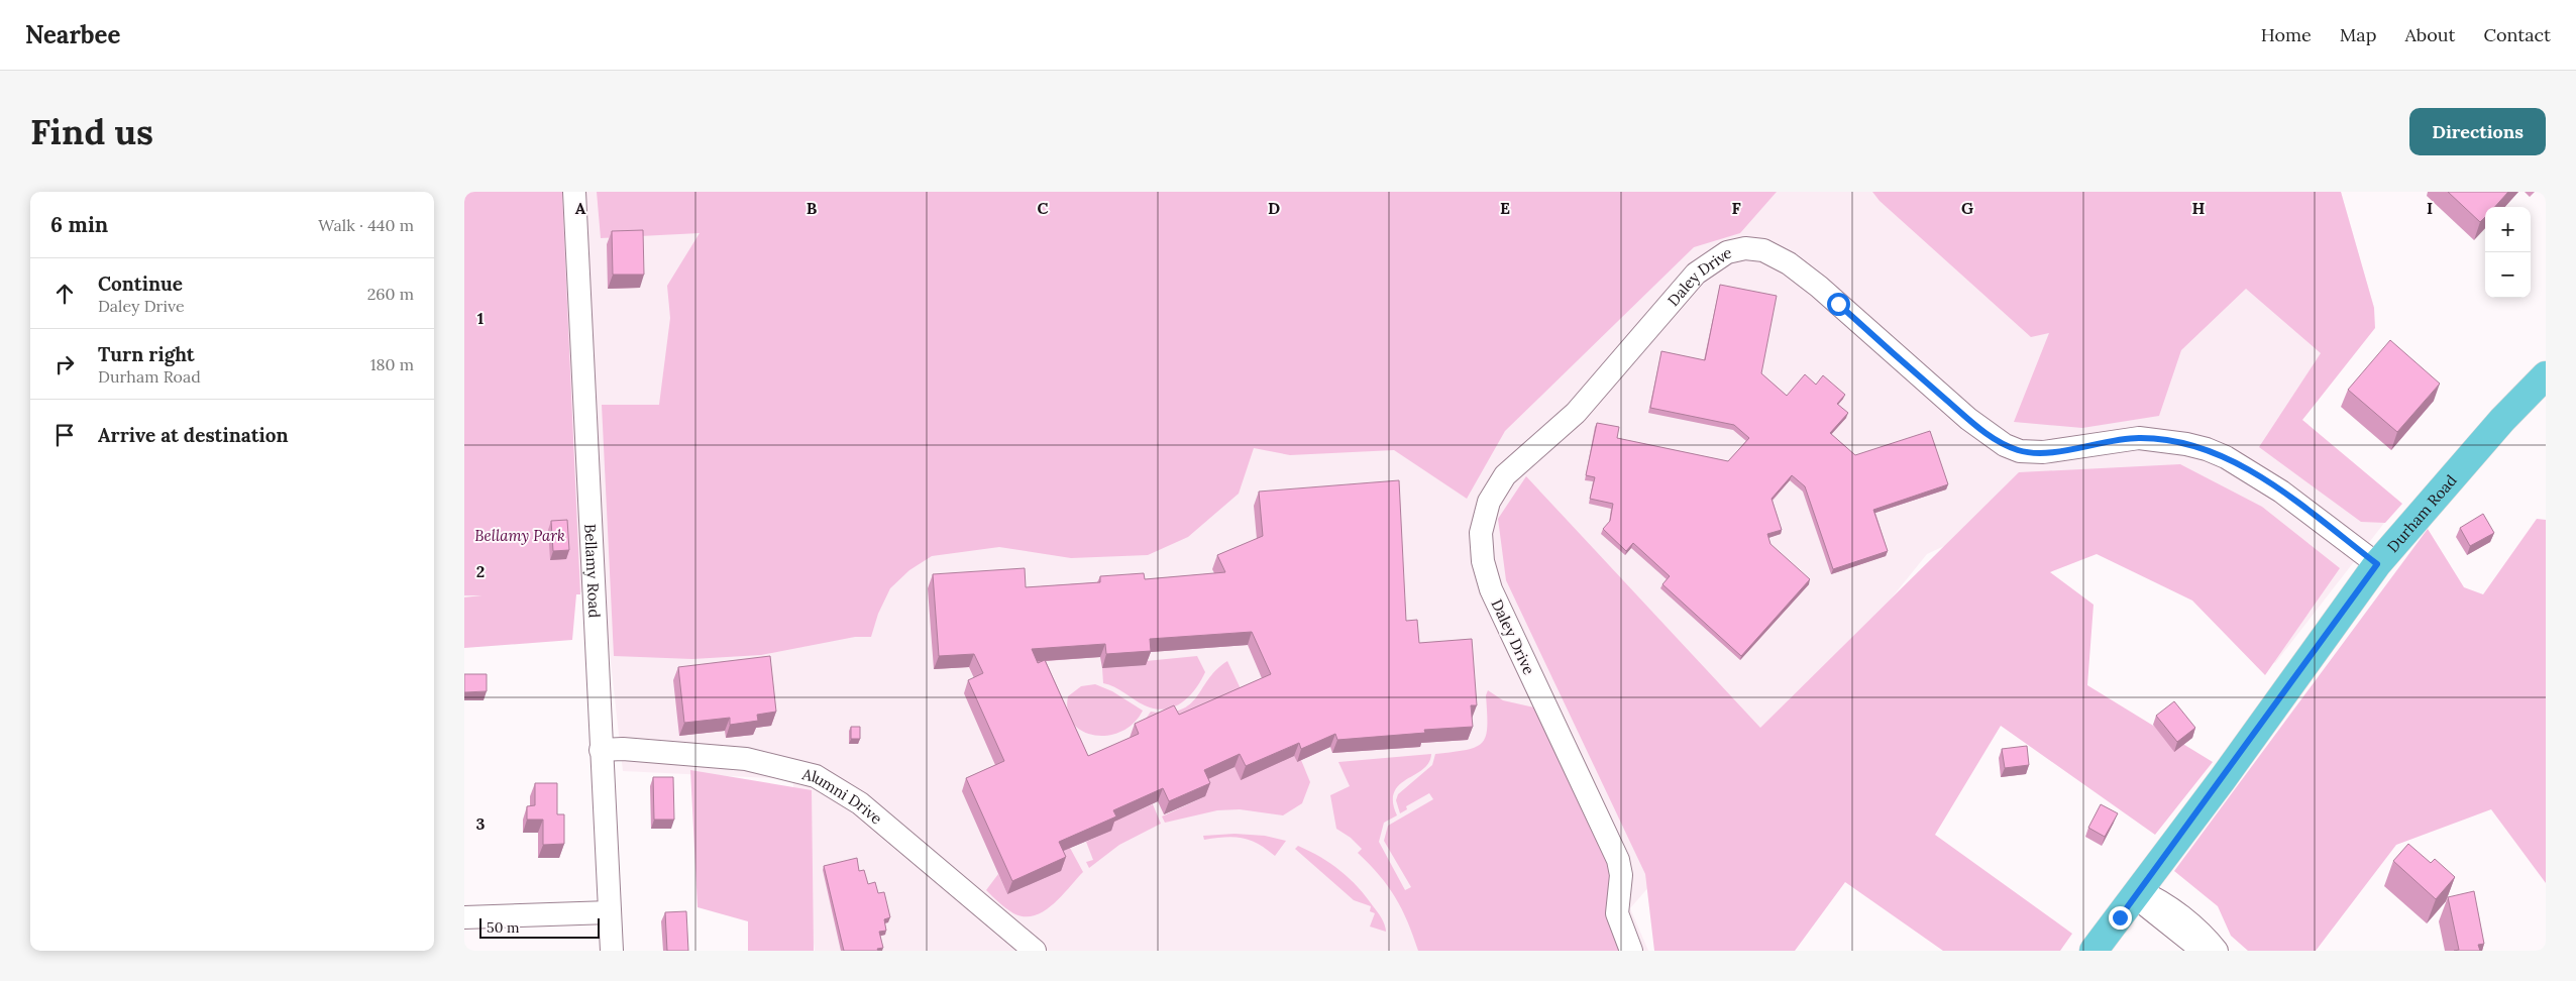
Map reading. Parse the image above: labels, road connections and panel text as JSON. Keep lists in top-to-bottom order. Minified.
{"streets":{"main road":["Durham Road"],"street":["Daley Drive","Bellamy Road","Alumni Drive"]},"crossings":[["Daley Drive","Durham Road"],["Bellamy Road","Alumni Drive"]],"parks":["Bellamy Park"],"scale_bar":"50 m","page":{"header":"Nearbee","nav":["Home","Map","About","Contact"],"buttons":"Directions","title":"Find us","heading":["6 min","Walk · 440 m"],"map_buttons":["+","−"],"list":[["Continue","Daley Drive","260 m"],["Turn right","Durham Road","180 m"],"Arrive at destination"],"scale":"50 m"},"grid":{"columns":["A","B","C","D","E","F","G","H","I"],"rows":["1","2","3"]}}
